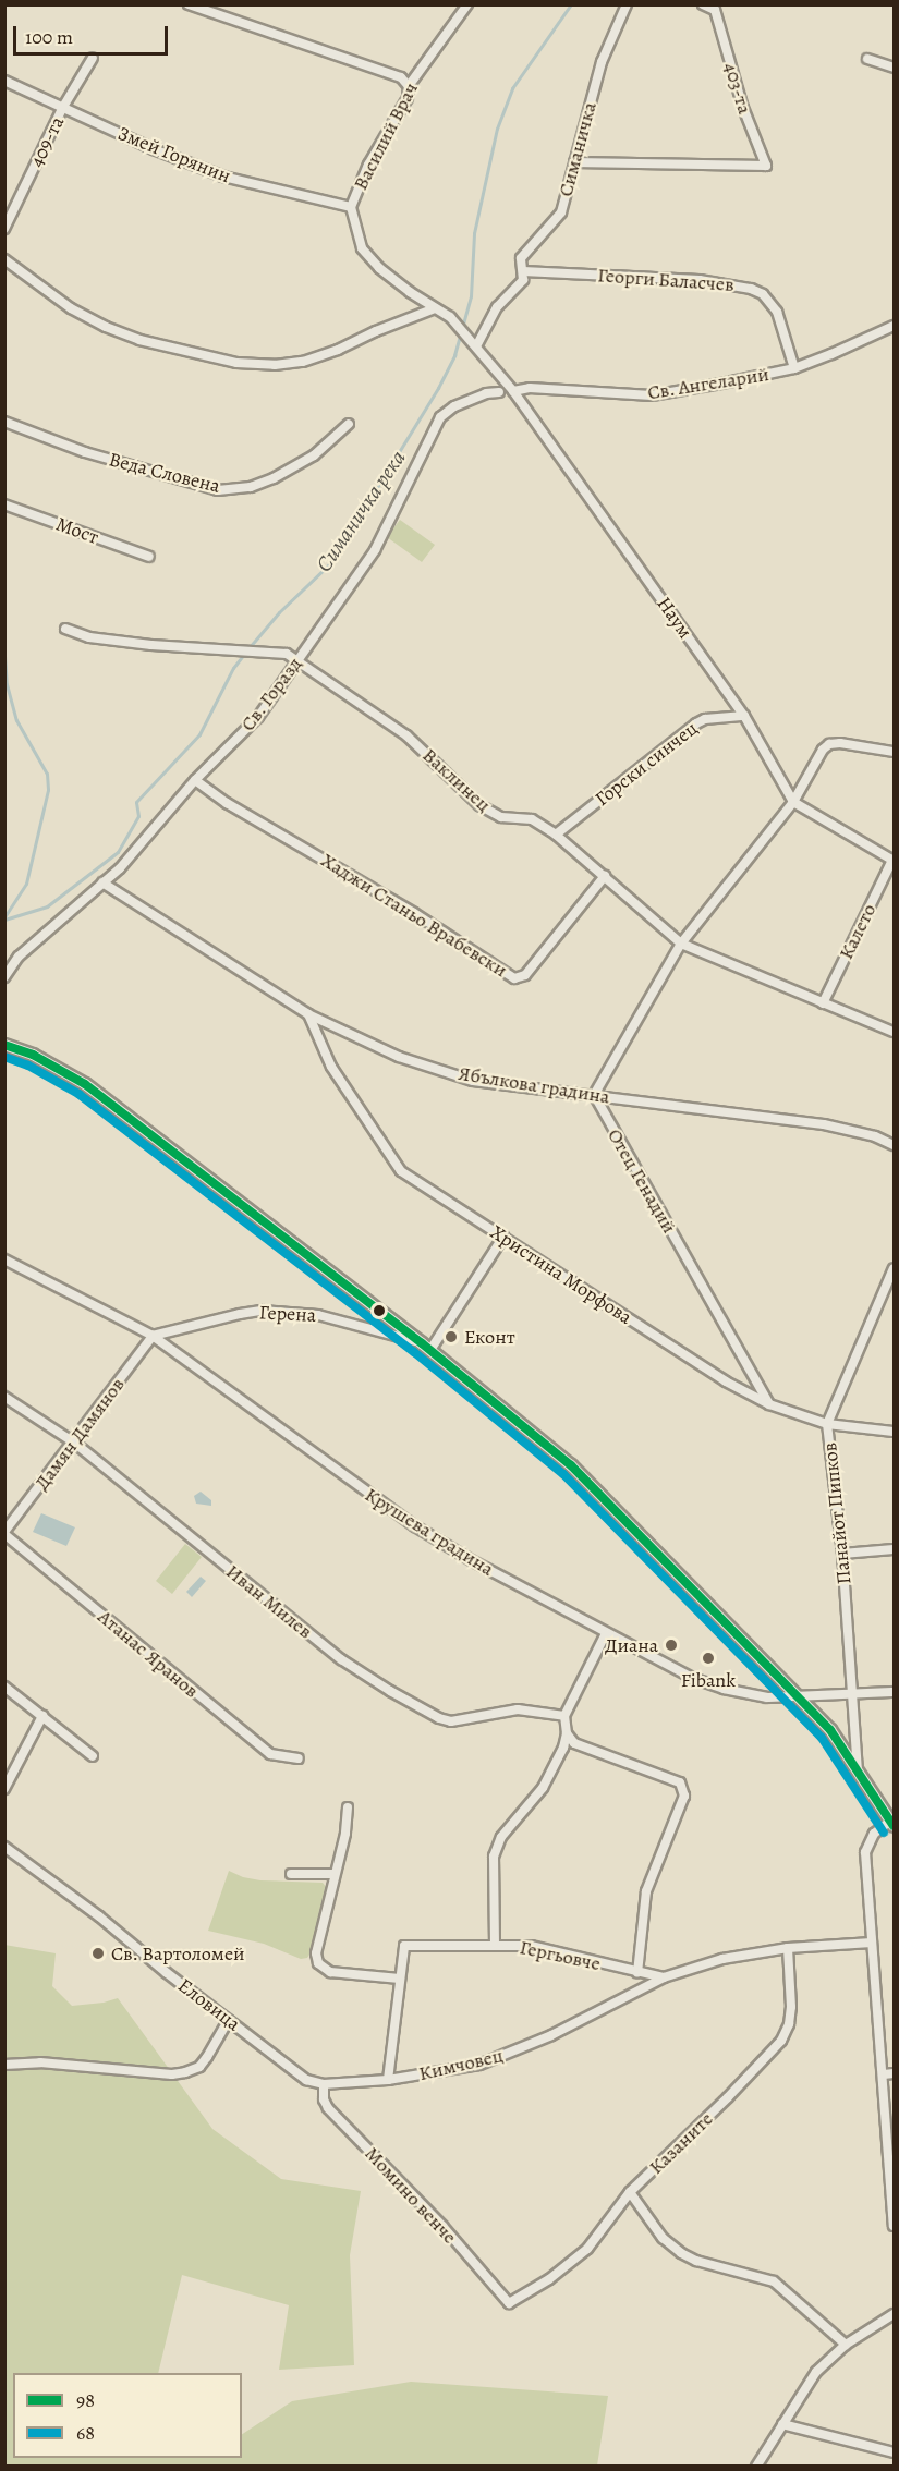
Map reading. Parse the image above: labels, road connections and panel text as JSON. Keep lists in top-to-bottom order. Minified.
{"streets":{"street":["403-та","Василий Врач","409-та","Симаничка","Змей Горянин","Георги Баласчев","Св. Ангеларий","Веда Словена","Мост","Наум","Св. Горазд","Горски синчец","Ваклинец","Хаджи Станьо Врабевски","Калето","Ябълкова градина","Отец Генадий","Христина Морфова","Герена","Дамян Дамянов","Панайот Пипков","Крушева градина","Иван Милев","Атанас Яранов","Гергьовче","Еловица","Кимчовец","Казаните","Момино венче"]},"crossings":[["403-та","Симаничка"],["Василий Врач","Симаничка"],["Василий Врач","Змей Горянин"],["Василий Врач","Наум"],["409-та","Змей Горянин"],["Симаничка","Георги Баласчев"],["Симаничка","Наум"],["Георги Баласчев","Св. Ангеларий"],["Св. Ангеларий","Наум"],["Наум","Горски синчец"],["Св. Горазд","Ваклинец"],["Св. Горазд","Хаджи Станьо Врабевски"],["Св. Горазд","Ябълкова градина"],["Горски синчец","Ваклинец"],["Ваклинец","Хаджи Станьо Врабевски"],["Ваклинец","Калето"],["Ябълкова градина","Отец Генадий"],["Ябълкова градина","Христина Морфова"],["Отец Генадий","Христина Морфова"],["Христина Морфова","Панайот Пипков"],["Герена","Дамян Дамянов"],["Герена","Крушева градина"],["Дамян Дамянов","Крушева градина"],["Дамян Дамянов","Иван Милев"],["Дамян Дамянов","Атанас Яранов"],["Панайот Пипков","Крушева градина"],["Гергьовче","Кимчовец"],["Еловица","Момино венче"],["Кимчовец","Казаните"],["Казаните","Момино венче"]],"water":["Симаничка река"],"places":["Еконт","Диана","Fibank","Св. Вартоломей"],"lines":["transit line 98","transit line 68"],"legend":["98","68"],"scale_bar":"100 m"}
